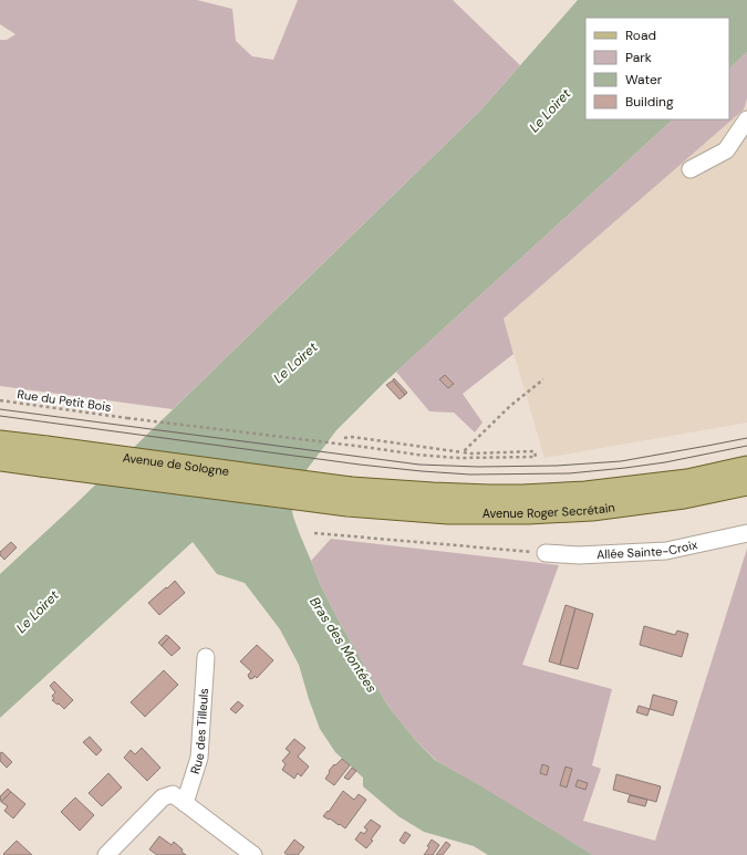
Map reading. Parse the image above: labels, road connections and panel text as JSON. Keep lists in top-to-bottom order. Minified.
{"streets":{"main road":["Avenue de Sologne","Avenue Roger Secrétain"],"street":["Allée Sainte-Croix","Rue des Tilleuls"],"path":["Rue du Petit Bois"]},"crossings":[["Avenue de Sologne","Avenue Roger Secrétain"]],"water":["Le Loiret","Bras des Montées"],"legend":["Road","Park","Water","Building"]}
